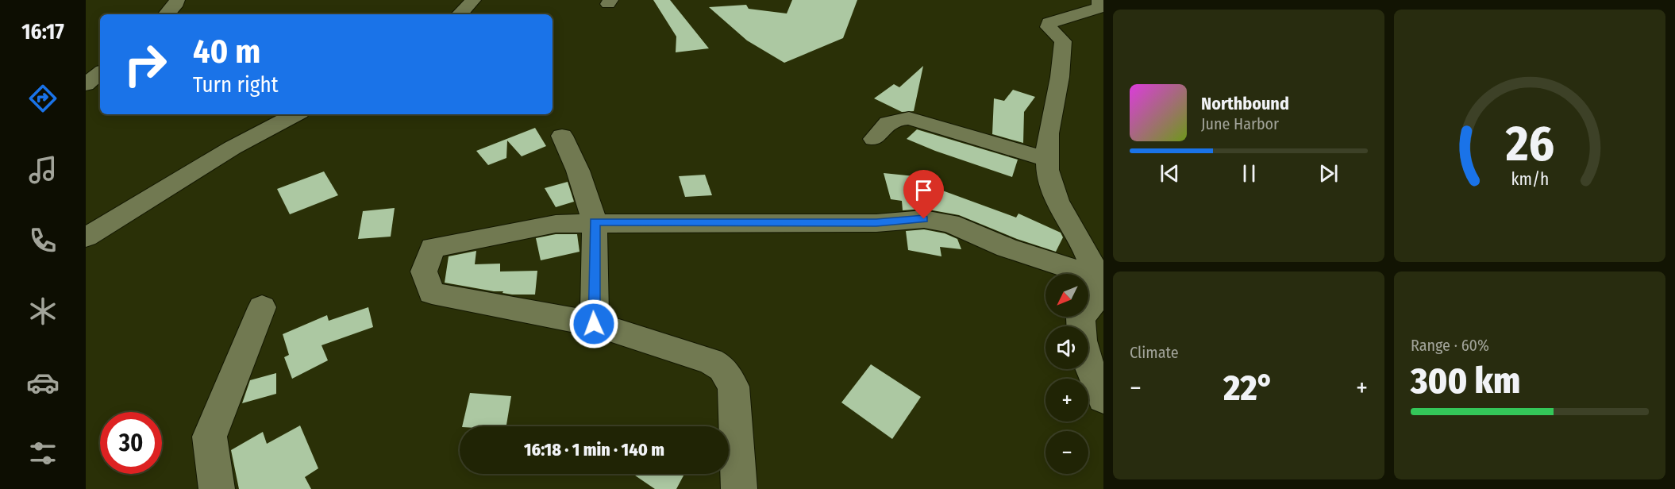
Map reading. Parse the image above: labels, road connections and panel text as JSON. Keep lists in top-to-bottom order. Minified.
{"north":"bottom left","page":{"tabs":"16:17","turn":["40 m","Turn right"],"song":["Northbound","June Harbor"],"tile":["Climate",["Range · 60%","300 km"]],"map_buttons":["+","−"],"heat":["−","22°","+"],"limit":"30","trip":"16:18 · 1 min · 140 m","gauge":["26","km/h"]}}
